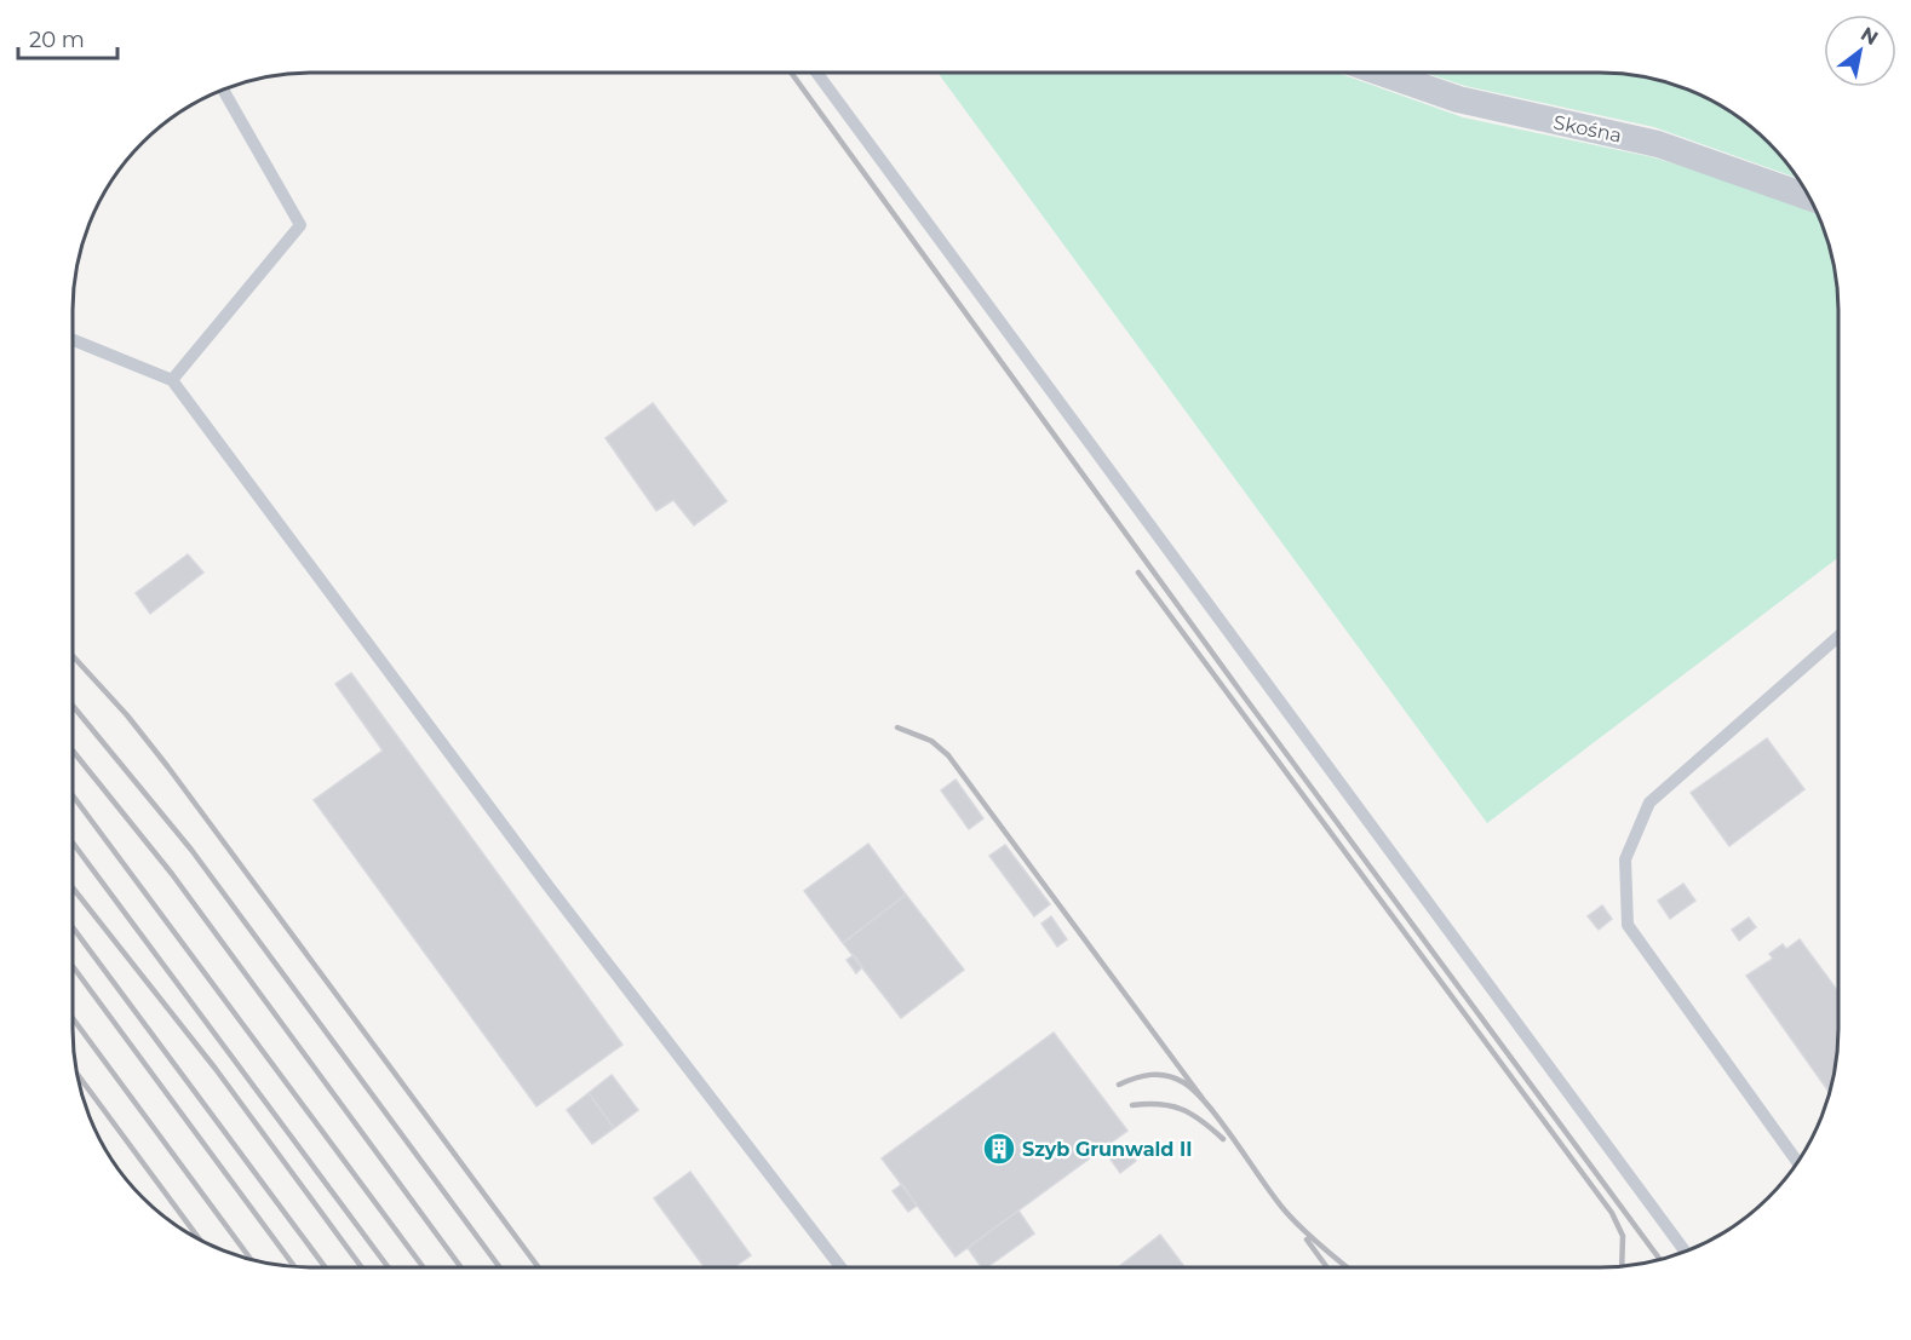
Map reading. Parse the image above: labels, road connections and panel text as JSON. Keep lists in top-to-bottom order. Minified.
{"streets":{"street":["Skośna"]},"places":{"building":["Szyb Grunwald II"]},"scale_bar":"20 m","north":"top right"}
